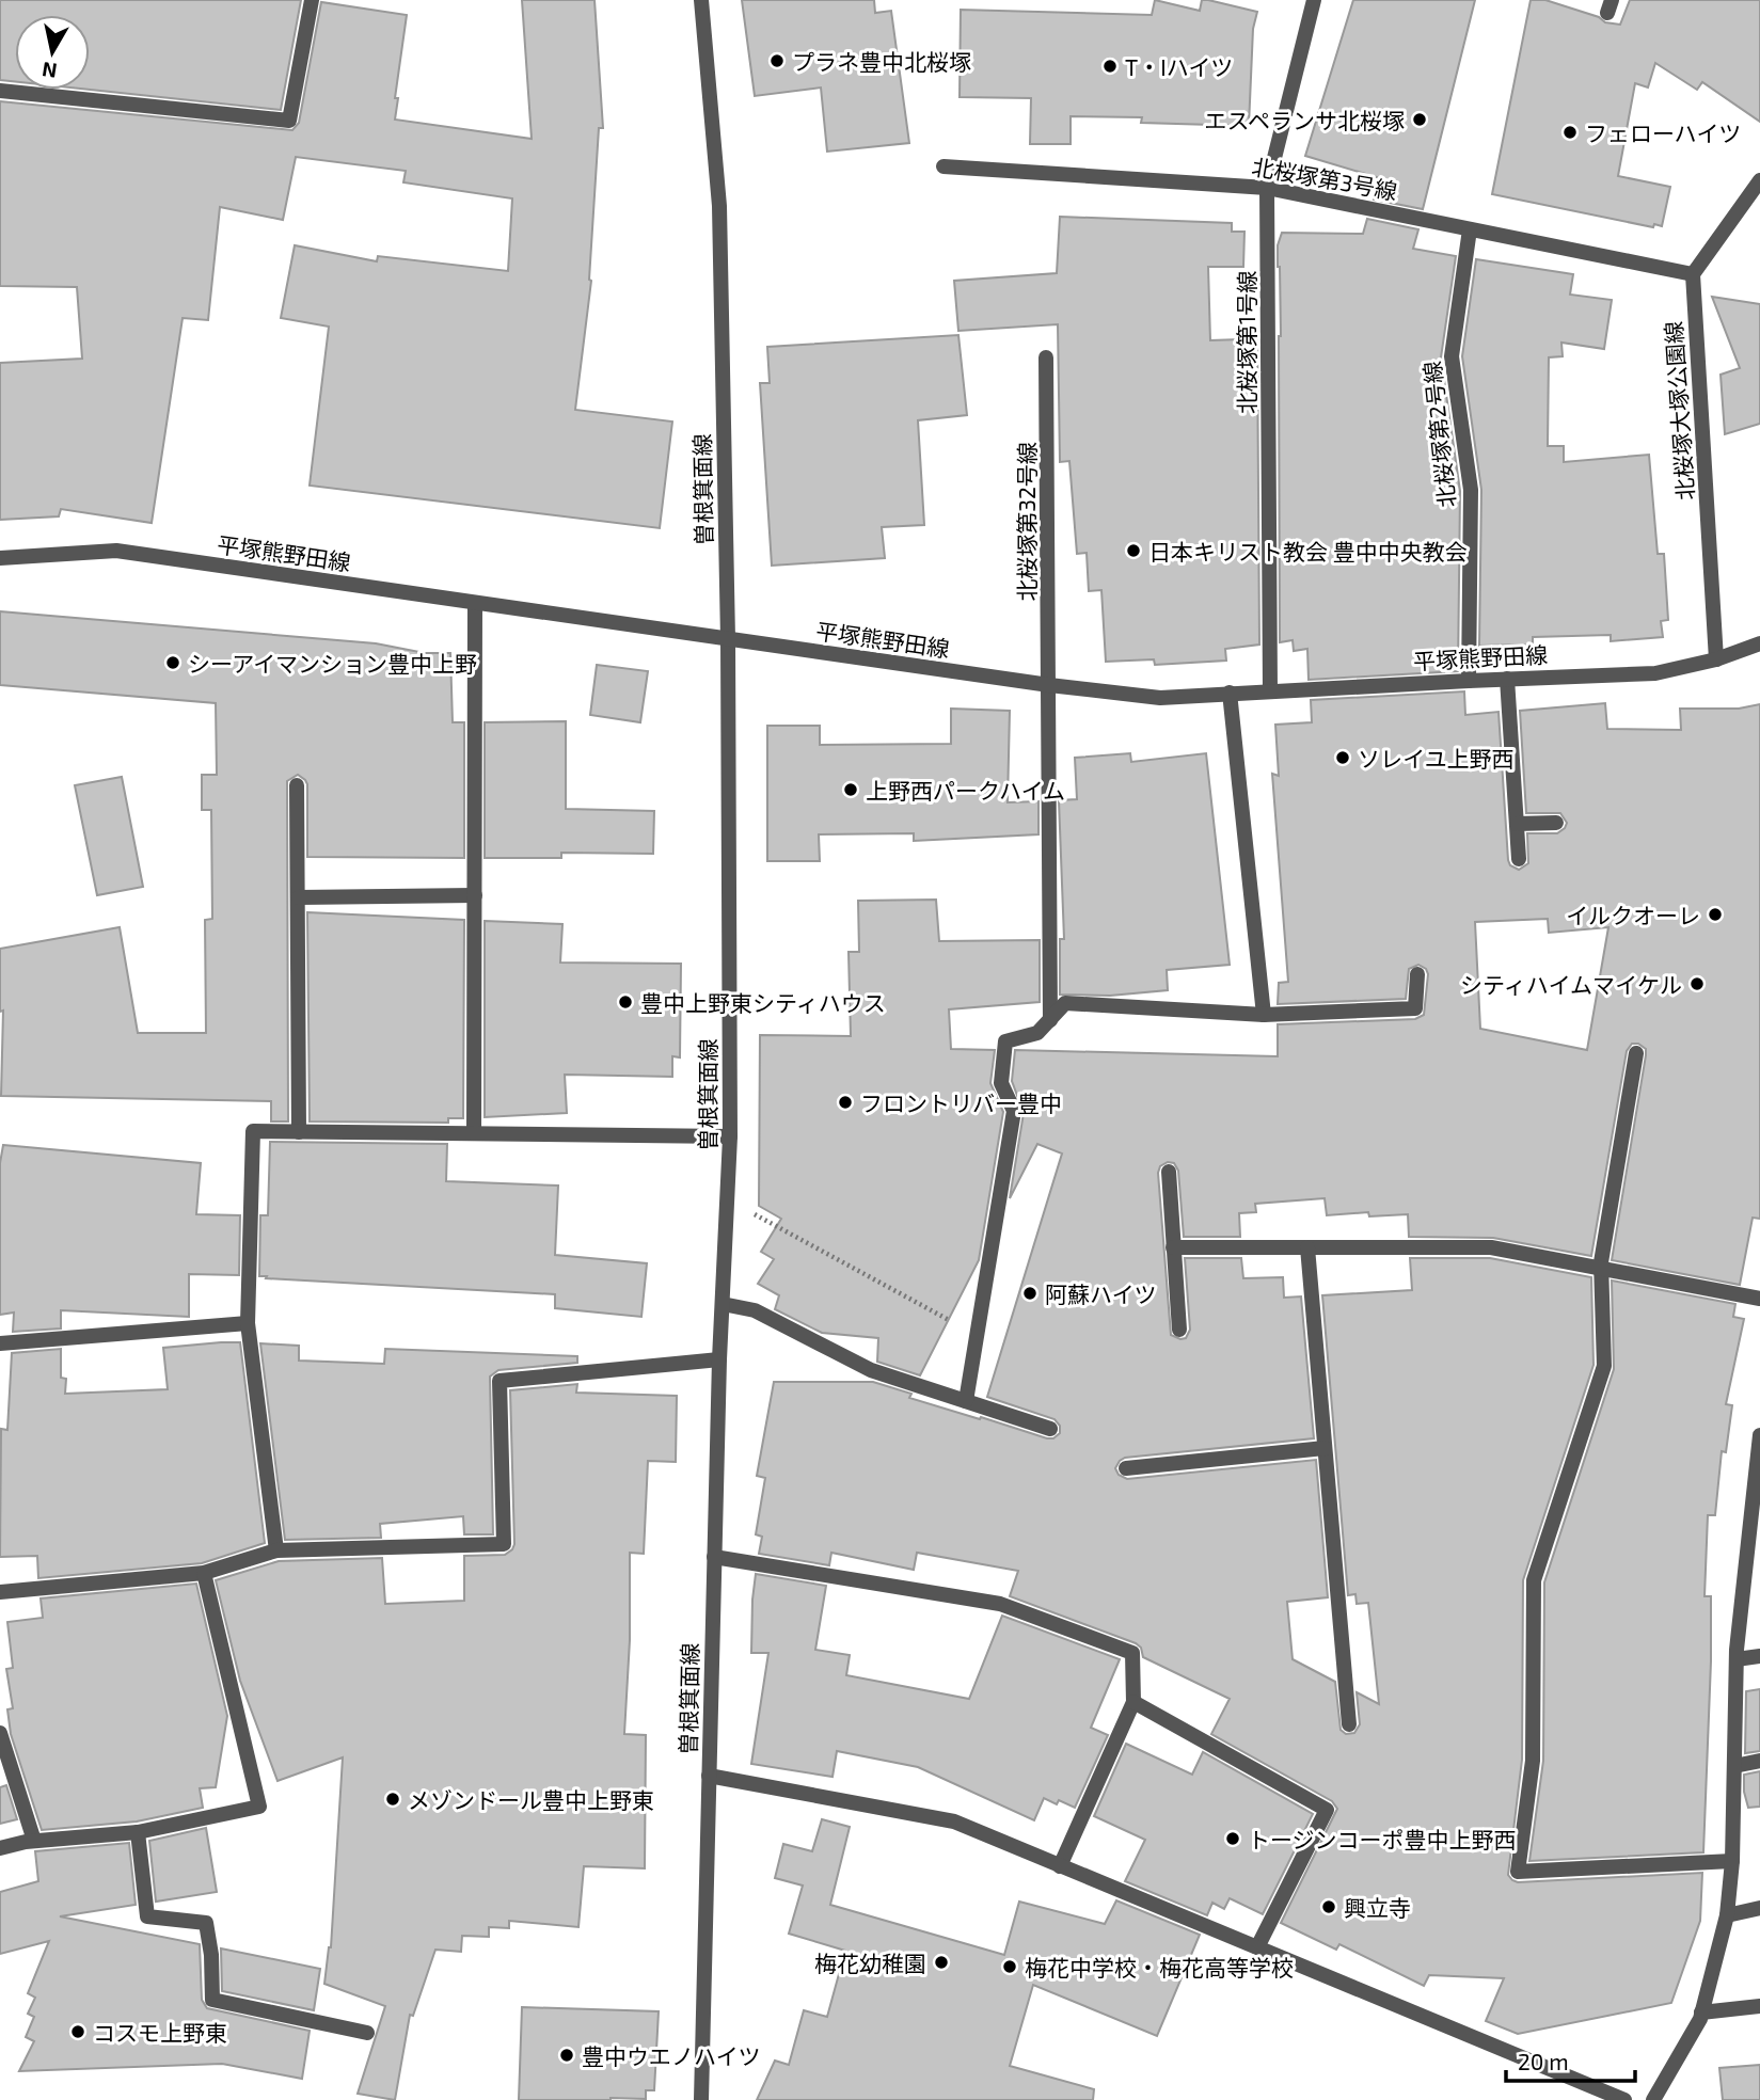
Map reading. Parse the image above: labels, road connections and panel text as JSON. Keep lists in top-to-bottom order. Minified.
{"streets":{"street":["北桜塚第3号線","北桜塚第1号線","北桜塚大塚公園線","北桜塚第2号線","曽根箕面線","北桜塚第32号線","平塚熊野田線"]},"crossings":[["北桜塚第3号線","北桜塚第1号線"],["北桜塚第3号線","北桜塚大塚公園線"],["北桜塚第3号線","北桜塚第2号線"],["北桜塚第1号線","平塚熊野田線"],["北桜塚大塚公園線","平塚熊野田線"],["北桜塚第2号線","平塚熊野田線"],["曽根箕面線","平塚熊野田線"],["北桜塚第32号線","平塚熊野田線"]],"places":["プラネ豊中北桜塚","T・Iハイツ","エスペランサ北桜塚","フェローハイツ","日本キリスト教会 豊中中央教会","シーアイマンション豊中上野","ソレイユ上野西","上野西パークハイム","イルクオーレ","シティハイムマイケル","豊中上野東シティハウス","フロントリバー豊中","阿蘇ハイツ","メゾンドール豊中上野東","トージンコーポ豊中上野西","興立寺","梅花幼稚園","梅花中学校・梅花高等学校","コスモ上野東","豊中ウエノハイツ"],"scale_bar":"20 m","north":"bottom"}
